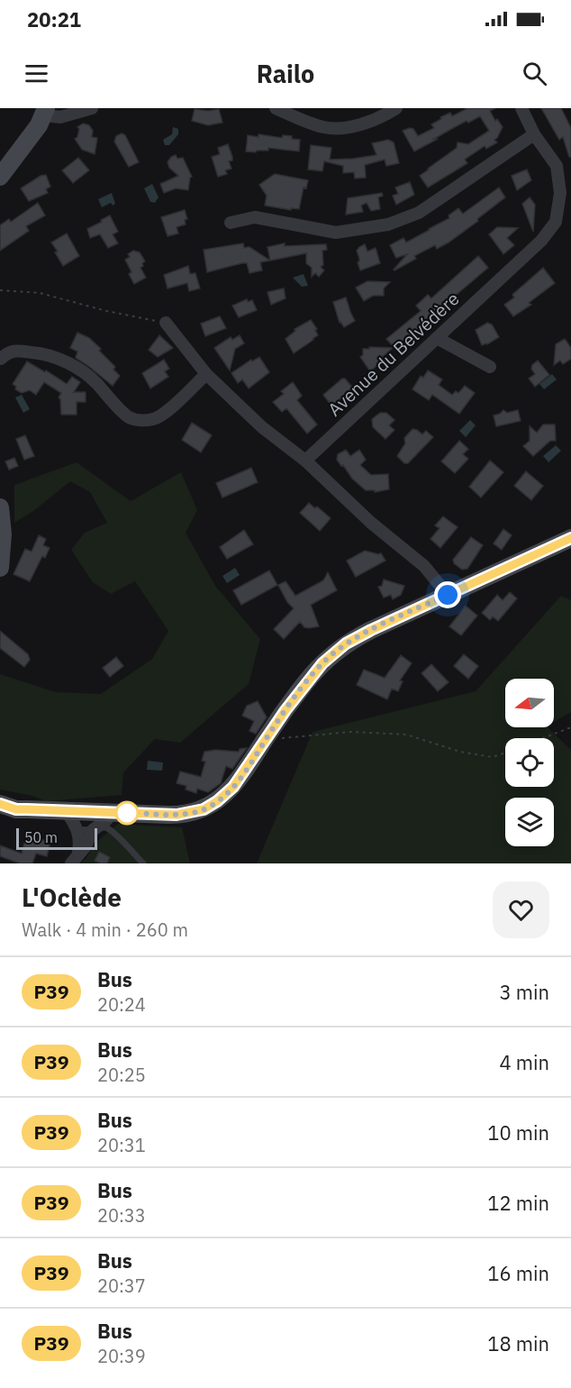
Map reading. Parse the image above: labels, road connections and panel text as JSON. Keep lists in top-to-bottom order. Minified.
{"streets":{"street":["Avenue du Belvédère"]},"lines":["bus line P39"],"scale_bar":"50 m","north":"left","page":{"status":"20:21","header":"Railo","scale":"50 m","heading":["L'Oclède","Walk · 4 min · 260 m"],"list":[{"mark":"P39","name":"Bus","note":"20:24","value":"3 min"},{"mark":"P39","name":"Bus","note":"20:25","value":"4 min"},{"mark":"P39","name":"Bus","note":"20:31","value":"10 min"},{"mark":"P39","name":"Bus","note":"20:33","value":"12 min"},{"mark":"P39","name":"Bus","note":"20:37","value":"16 min"},{"mark":"P39","name":"Bus","note":"20:39","value":"18 min"}]}}
